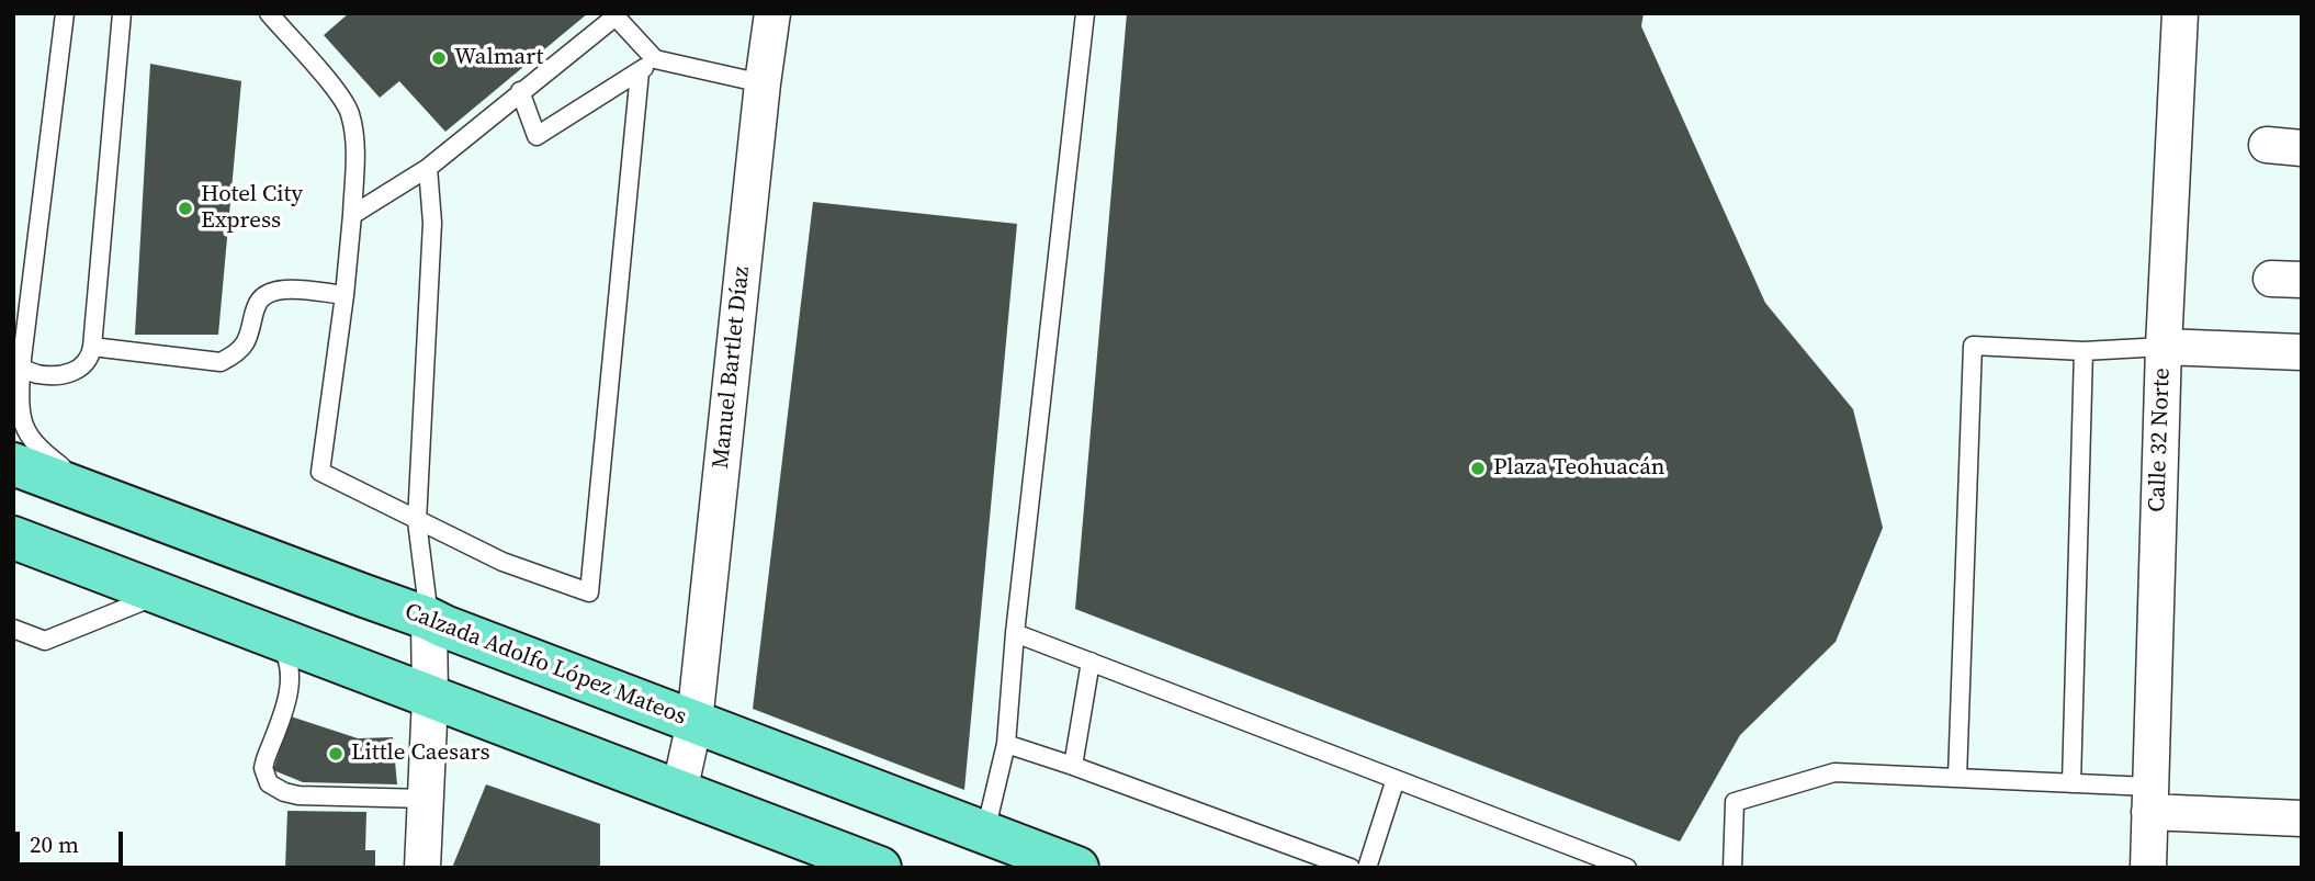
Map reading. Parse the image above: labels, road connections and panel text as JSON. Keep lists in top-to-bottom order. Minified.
{"streets":{"main road":["Calzada Adolfo López Mateos"],"street":["Manuel Bartlet Díaz","Calle 32 Norte"]},"crossings":[["Manuel Bartlet Díaz","Calzada Adolfo López Mateos"]],"places":["Walmart","Hotel City Express","Plaza Teohuacán","Little Caesars"],"scale_bar":"20 m"}
